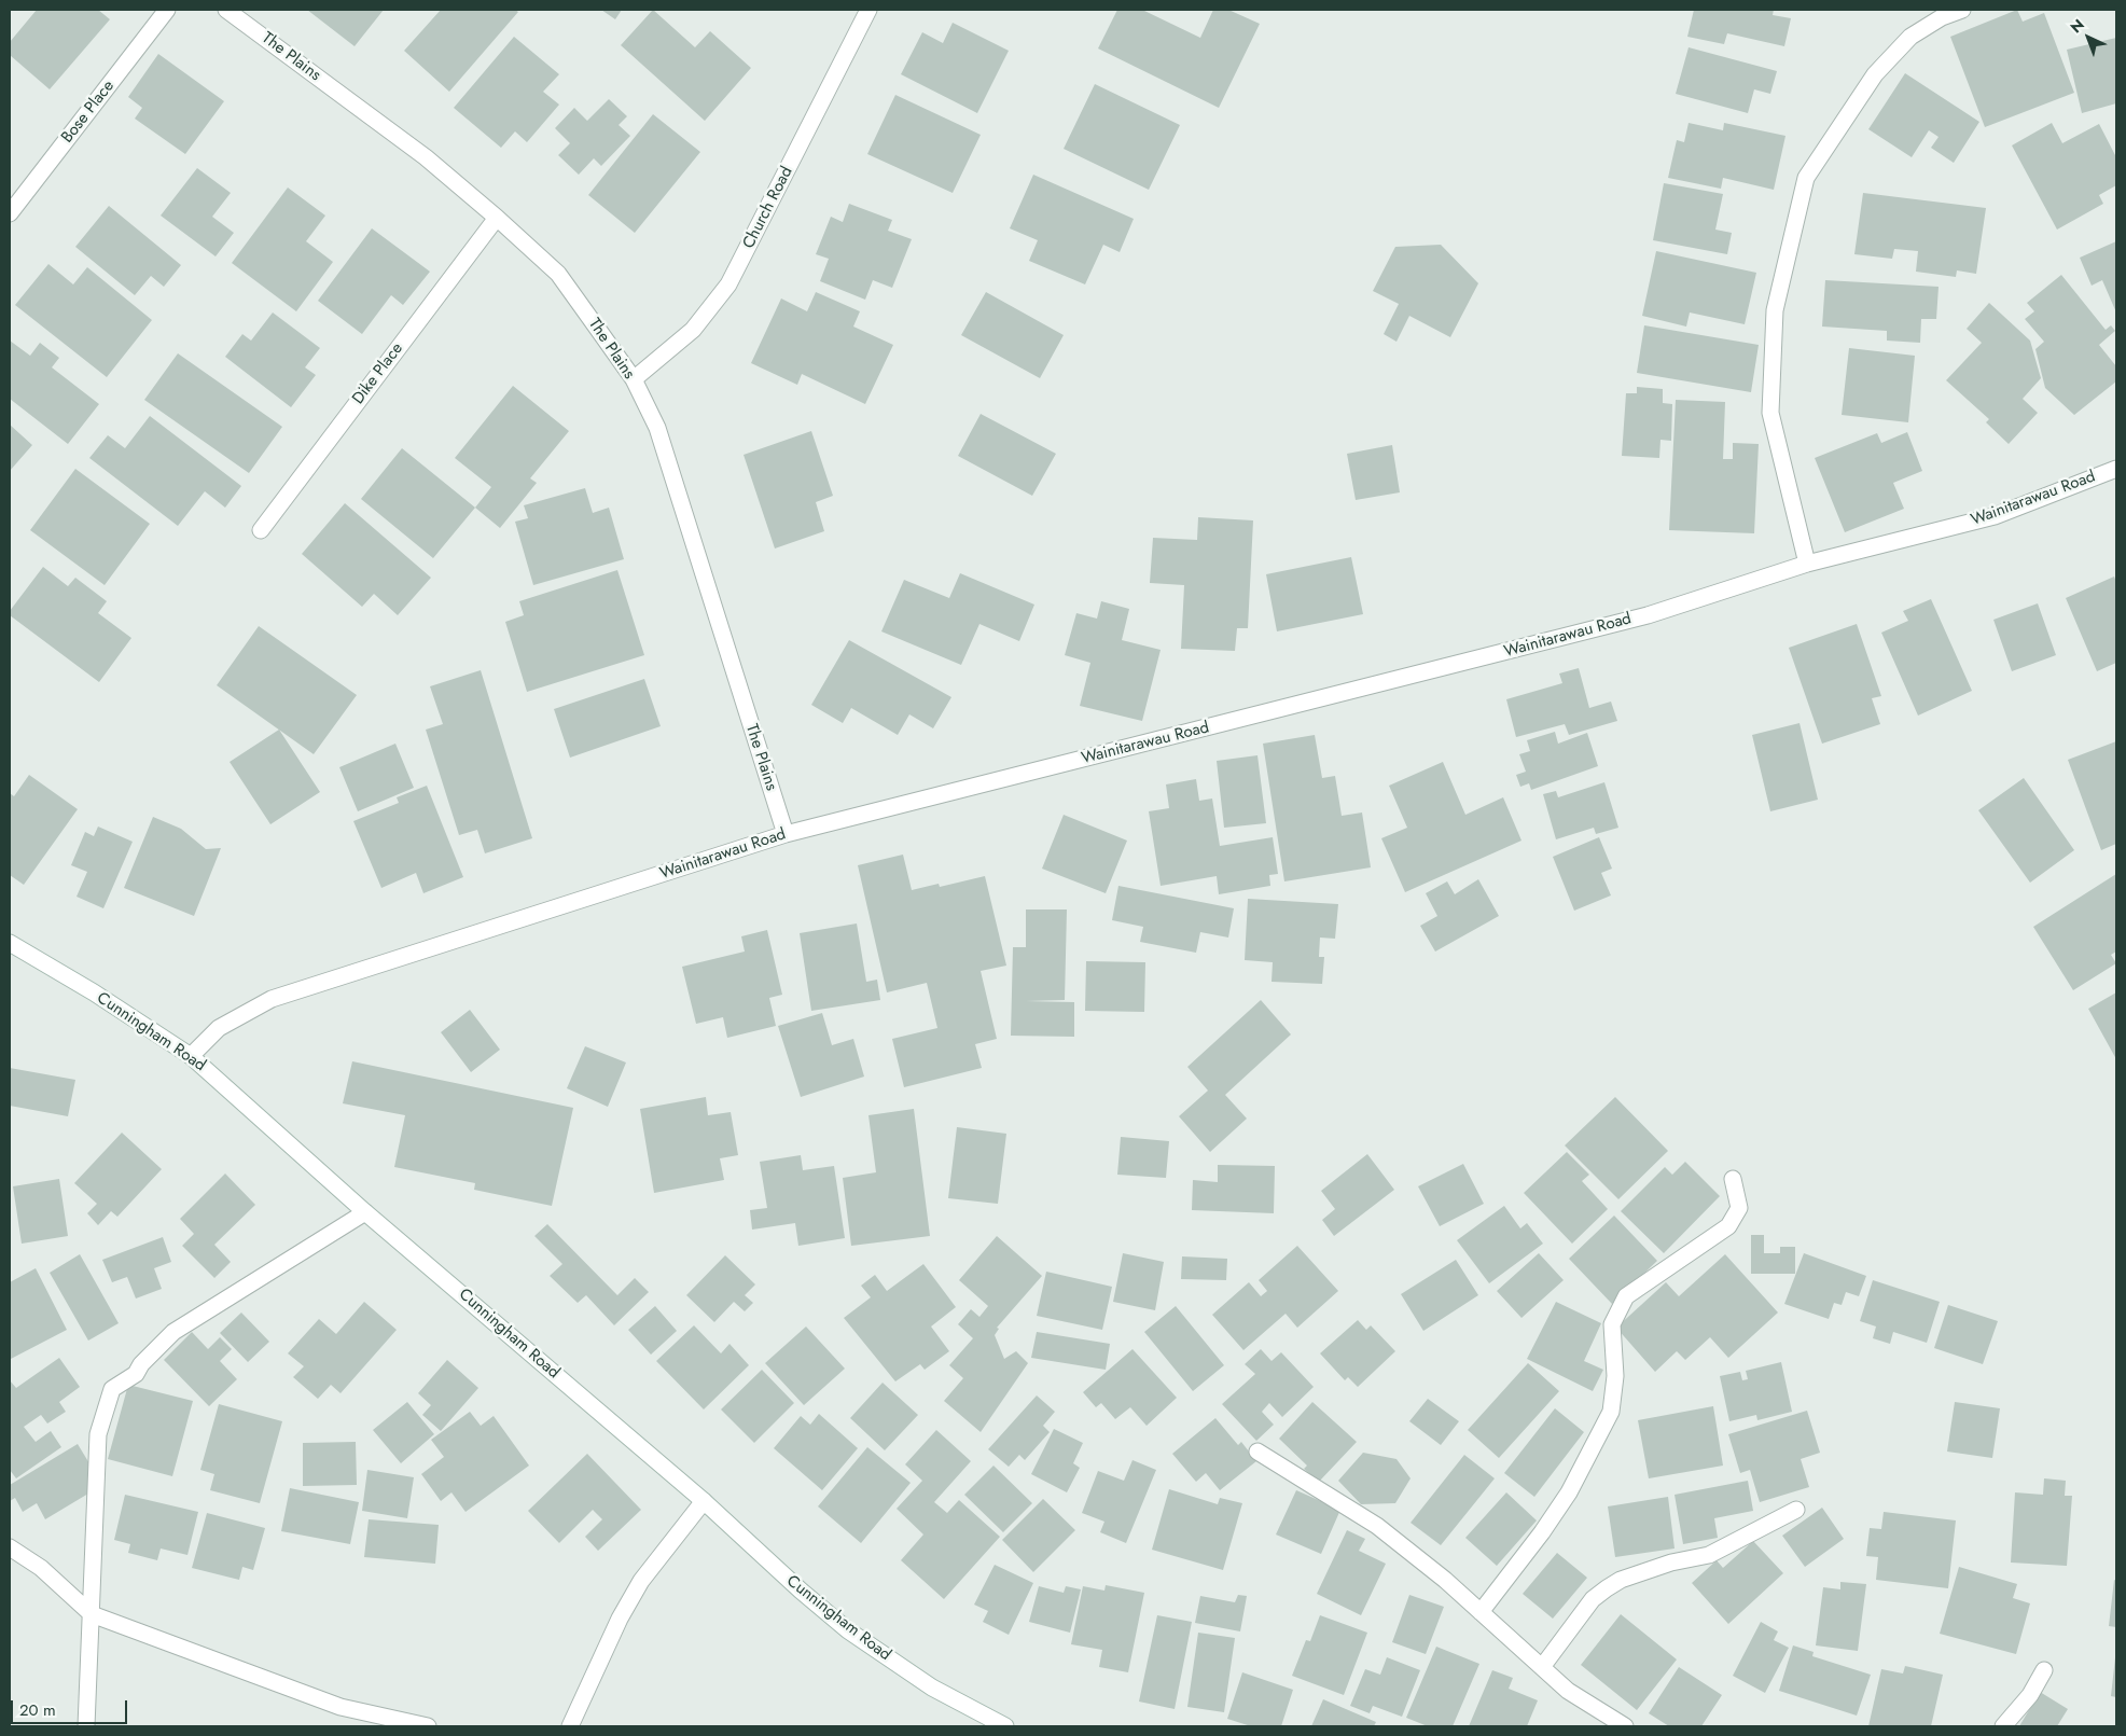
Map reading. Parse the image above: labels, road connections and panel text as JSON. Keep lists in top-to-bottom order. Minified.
{"streets":{"street":["The Plains","Bose Place","Church Road","Dike Place","Wainitarawau Road","Cunningham Road"]},"crossings":[["The Plains","Church Road"],["The Plains","Dike Place"],["The Plains","Wainitarawau Road"],["Wainitarawau Road","Cunningham Road"]],"scale_bar":"20 m","north":"top left"}
